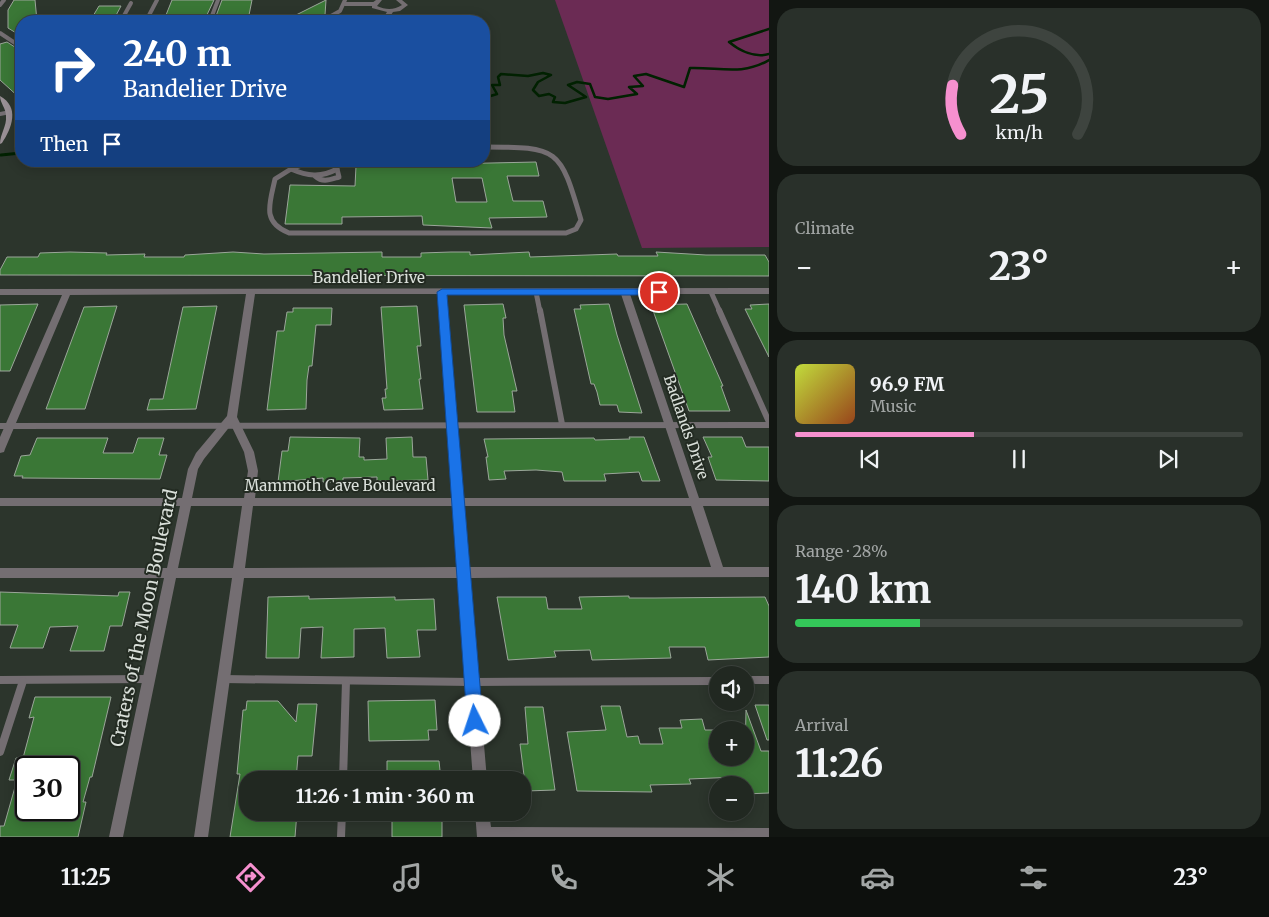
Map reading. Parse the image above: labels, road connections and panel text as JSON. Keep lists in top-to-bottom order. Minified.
{"streets":{"street":["Bandelier Drive","Badlands Drive","Mammoth Cave Boulevard","Craters of the Moon Boulevard"]},"crossings":[["Bandelier Drive","Badlands Drive"],["Bandelier Drive","Craters of the Moon Boulevard"],["Badlands Drive","Mammoth Cave Boulevard"],["Mammoth Cave Boulevard","Craters of the Moon Boulevard"]],"page":{"turn":["240 m","Bandelier Drive"],"then":"Then","tile":["Climate",["Range · 28%","140 km"],["Arrival","11:26"]],"heat":["−","23°","+"],"song":["96.9 FM","Music"],"map_buttons":["+","−"],"limit":"30","trip":"11:26 · 1 min · 360 m","tabs":["11:25","23°"],"gauge":["25","km/h"]}}
